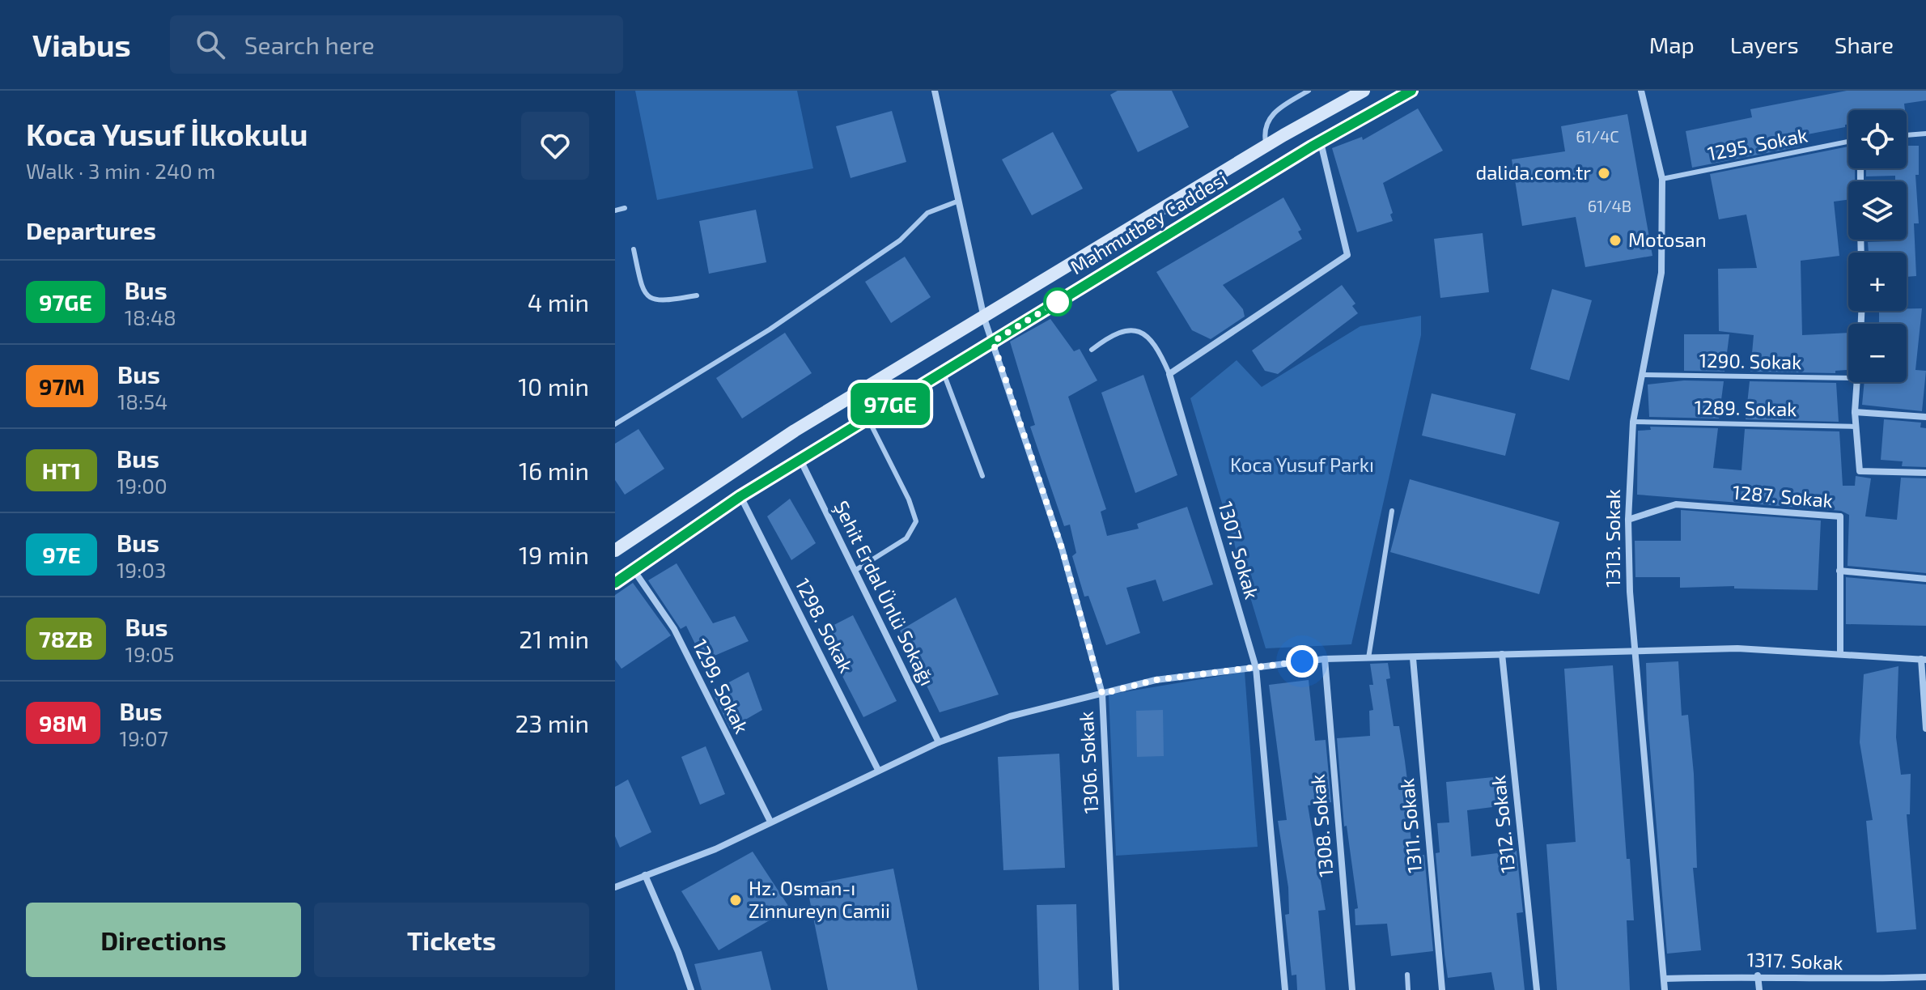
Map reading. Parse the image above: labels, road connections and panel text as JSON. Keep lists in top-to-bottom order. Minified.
{"streets":{"main road":["Mahmutbey Caddesi"],"street":["1287. Sokak","1313. Sokak","1307. Sokak","Şehit Erdal Ünlü Sokağı","1298. Sokak","1299. Sokak","1306. Sokak","1312. Sokak","1308. Sokak","1311. Sokak","1317. Sokak"],"lane":["1295. Sokak","1290. Sokak","1289. Sokak"]},"crossings":[["1295. Sokak","1313. Sokak"],["Mahmutbey Caddesi","Şehit Erdal Ünlü Sokağı"],["Mahmutbey Caddesi","1298. Sokak"],["Mahmutbey Caddesi","1299. Sokak"],["Mahmutbey Caddesi","1306. Sokak"],["1290. Sokak","1313. Sokak"],["1289. Sokak","1313. Sokak"],["1287. Sokak","1313. Sokak"],["1313. Sokak","1317. Sokak"]],"parks":["Koca Yusuf Parkı"],"places":["dalida.com.tr","Motosan","Hz. Osman-ı Zinnureyn Camii"],"lines":["bus line 97GE"],"house_numbers":["61/4C","61/4B"],"page":{"header":"Viabus","search":"Search here","nav":["Map","Layers","Share"],"heading":[["Koca Yusuf İlkokulu","Walk · 3 min · 240 m"],"Departures"],"on_map":"97GE","map_buttons":["+","−"],"list":[{"mark":"97GE","name":"Bus","note":"18:48","value":"4 min"},{"mark":"97M","name":"Bus","note":"18:54","value":"10 min"},{"mark":"HT1","name":"Bus","note":"19:00","value":"16 min"},{"mark":"97E","name":"Bus","note":"19:03","value":"19 min"},{"mark":"78ZB","name":"Bus","note":"19:05","value":"21 min"},{"mark":"98M","name":"Bus","note":"19:07","value":"23 min"}],"buttons":["Directions","Tickets"]}}
